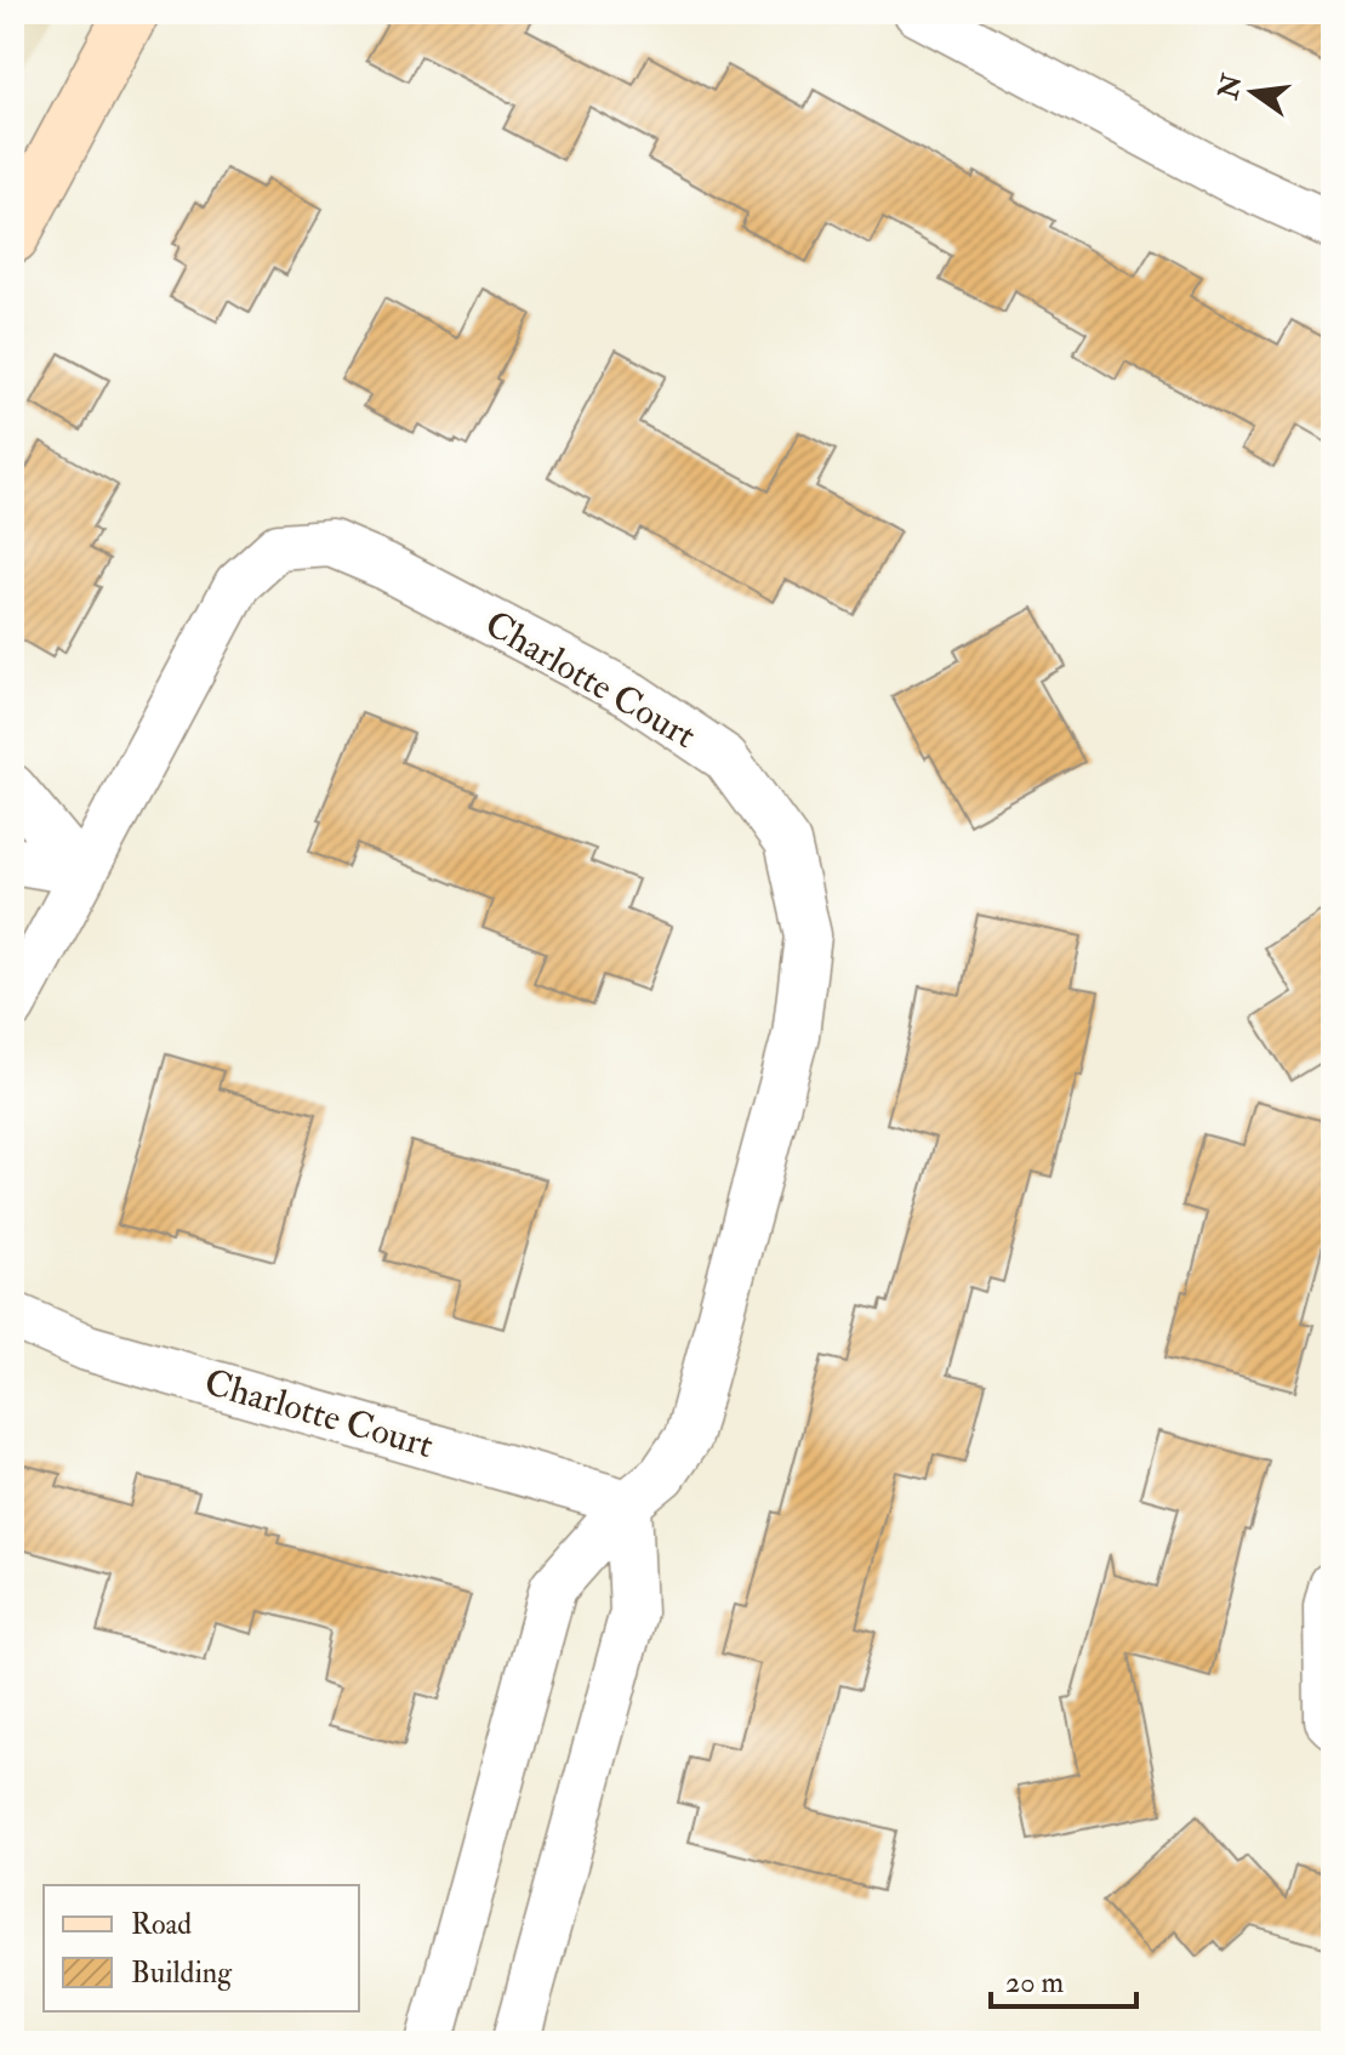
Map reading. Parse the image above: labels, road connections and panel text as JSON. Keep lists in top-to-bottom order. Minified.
{"streets":{"street":["Charlotte Court"]},"legend":["Road","Building"],"scale_bar":"20 m","north":"left"}
